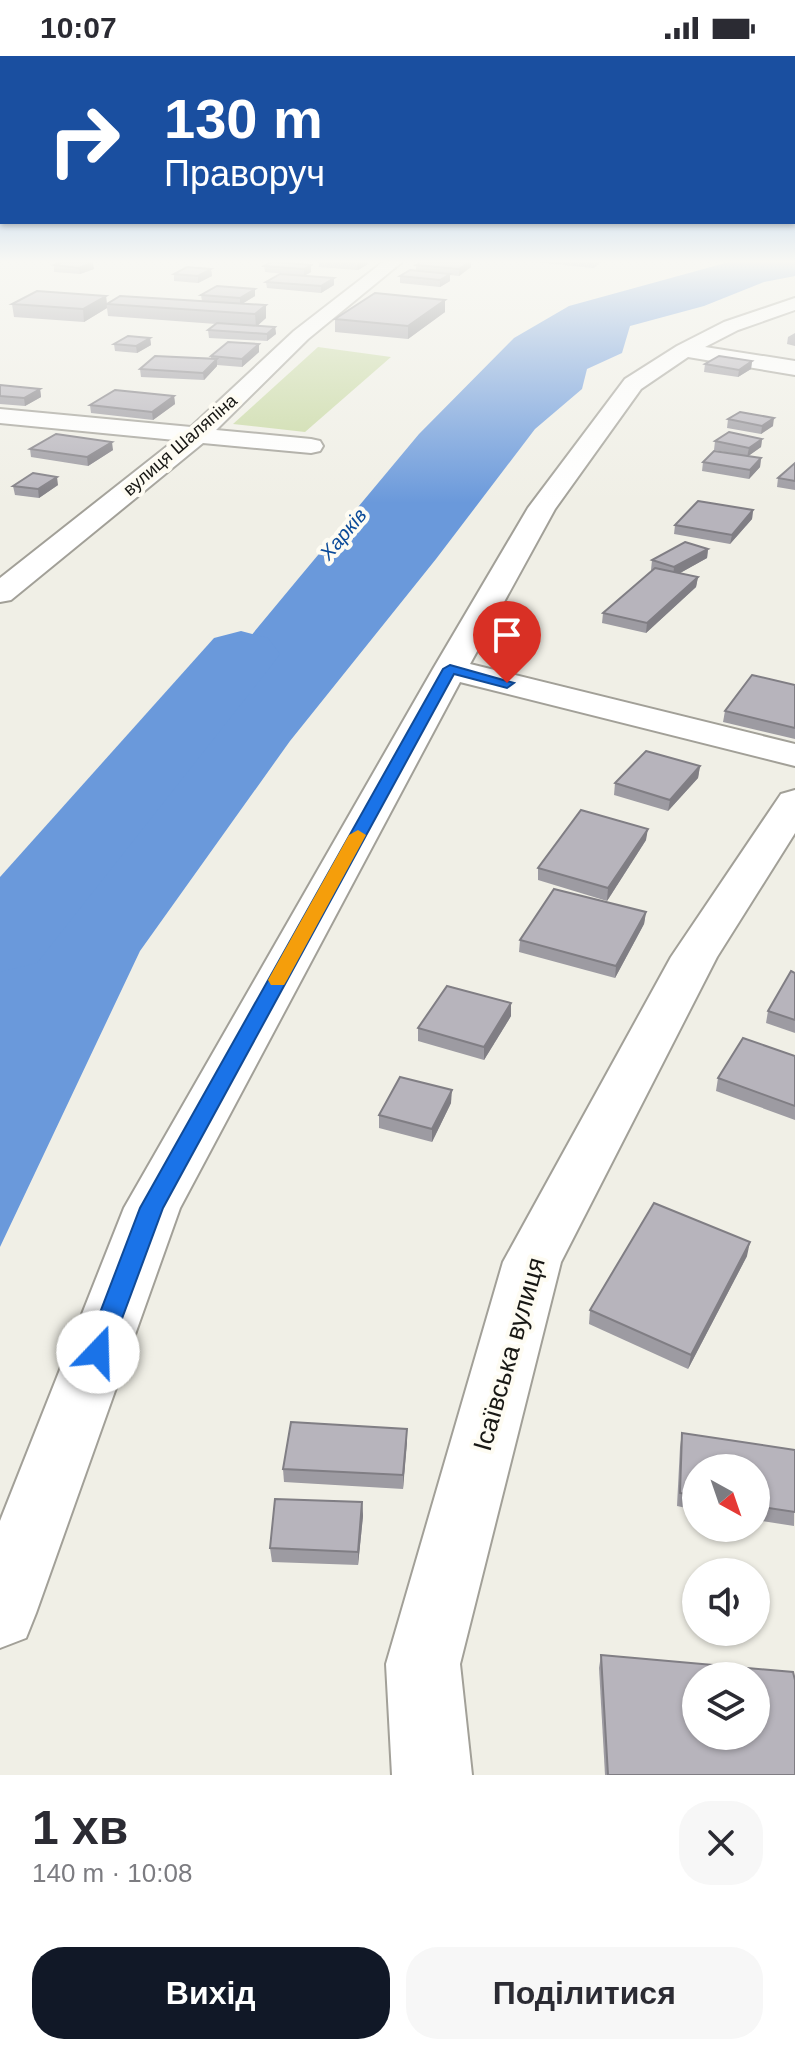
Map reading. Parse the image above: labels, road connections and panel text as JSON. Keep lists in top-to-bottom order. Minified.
{"streets":{"street":["вулиця Шаляпіна","Ісаївська вулиця"]},"water":["Харків"],"north":"bottom right","page":{"status":"10:07","turn":["130 m","Праворуч"],"heading":["1 хв","140 m · 10:08"],"buttons":["Вихід","Поділитися"]}}
